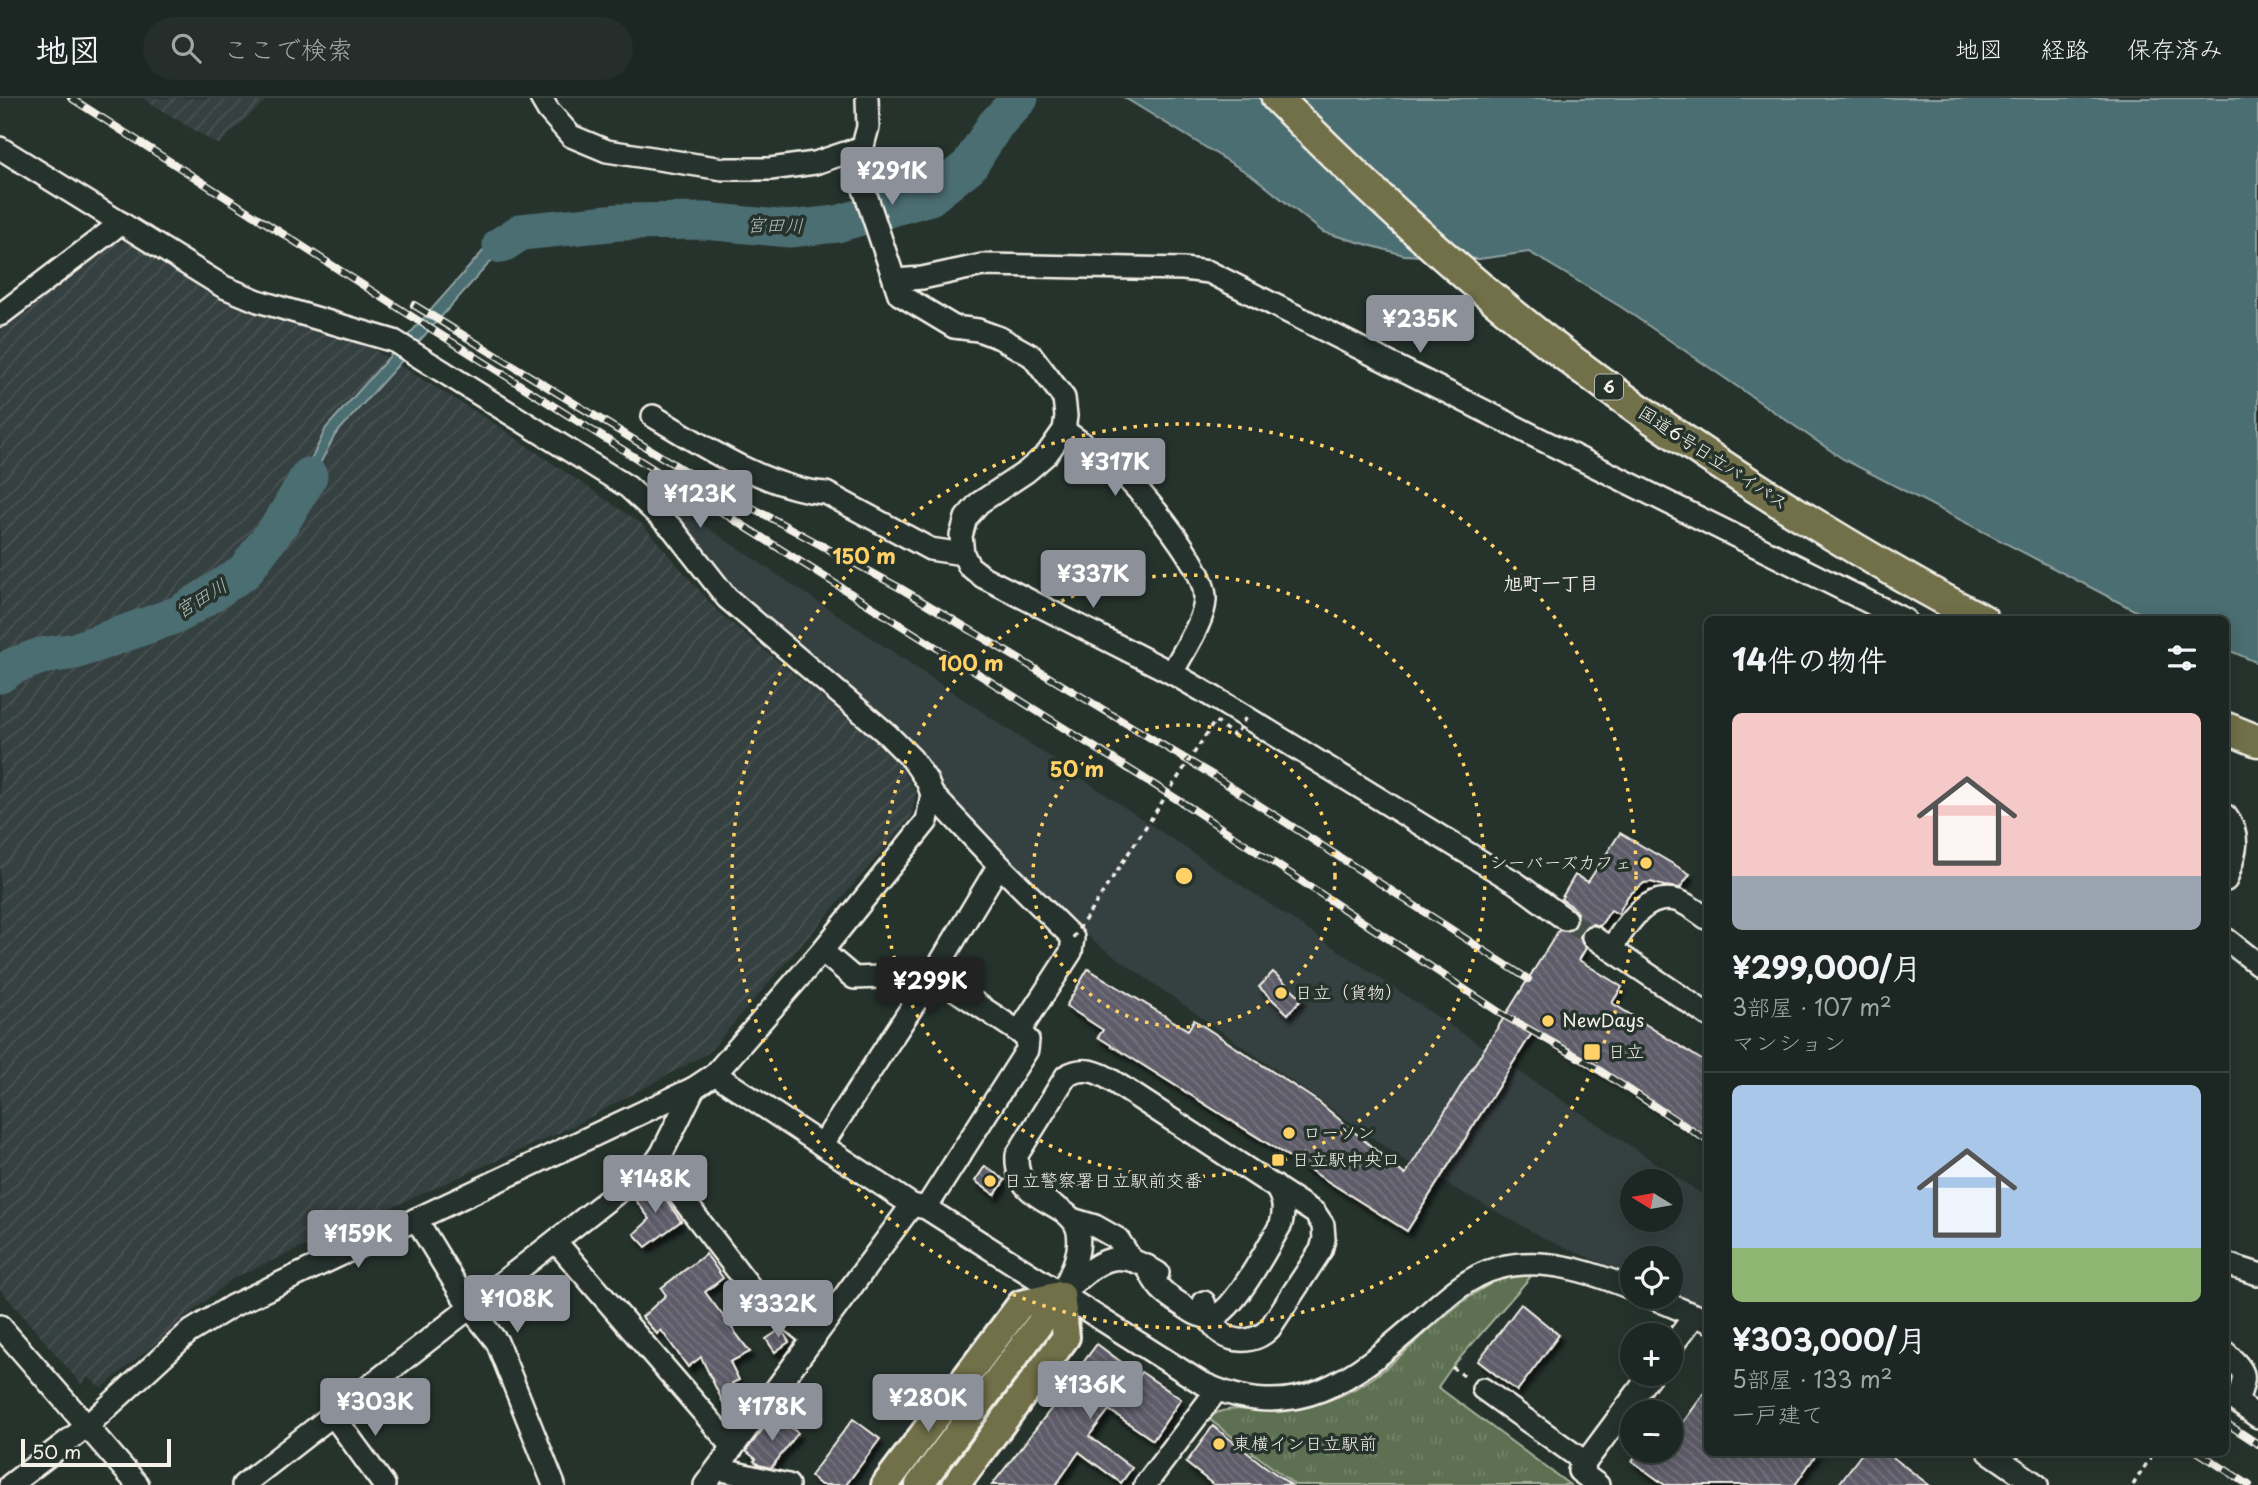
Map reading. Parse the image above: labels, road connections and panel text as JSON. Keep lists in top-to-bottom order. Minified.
{"streets":{"highway":["6","国道6号日立バイパス"]},"districts":["旭町一丁目"],"water":["宮田川"],"places":{"other":["シーバーズカフェ","日立（貨物）","NewDays","ローソン","日立警察署日立駅前交番","東横イン日立駅前"],"transit":["日立","日立駅中央口"]},"scale_bar":"50 m","north":"left","page":{"header":"地図","search":"ここで検索","nav":["地図","経路","保存済み"],"price":["¥291K","¥235K","¥317K","¥123K","¥337K","¥299K","¥148K","¥159K","¥108K","¥332K","¥136K","¥280K","¥303K","¥178K"],"heading":"14件の物件","list":[{"name":"¥299,000/月","note":"3部屋 · 107 m² · マンション"},{"name":"¥303,000/月","note":"5部屋 · 133 m² · 一戸建て"}],"map_buttons":["+","−"],"scale":"50 m"},"rings":["150 m","100 m","50 m"]}
